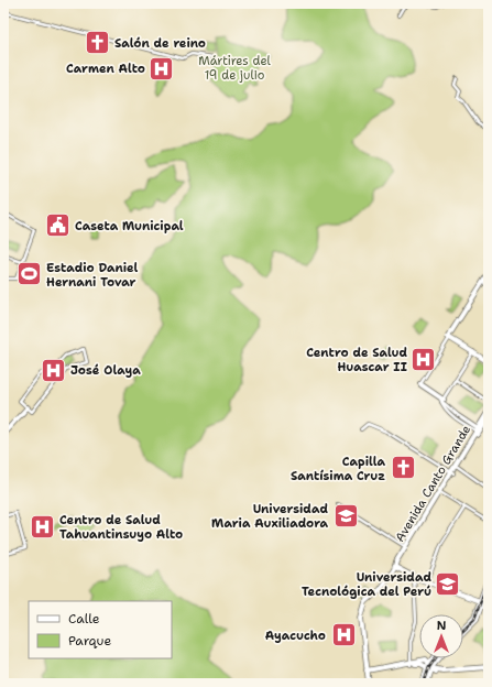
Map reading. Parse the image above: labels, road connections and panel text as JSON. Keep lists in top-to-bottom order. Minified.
{"streets":{"main road":["Avenida Canto Grande"]},"parks":["Mártires del 19 de julio"],"places":{"church":["Salón de reino","Capilla Santísima Cruz"],"hospital":["Carmen Alto","Centro de Salud Huascar II","José Olaya","Centro de Salud Tahuantinsuyo Alto","Ayacucho"],"public building":["Caseta Municipal"],"sports":["Estadio Daniel Hernani Tovar"],"school or university":["Universidad Maria Auxiliadora","Universidad Tecnológica del Perú"]},"legend":["Calle","Parque"],"north":"top"}
